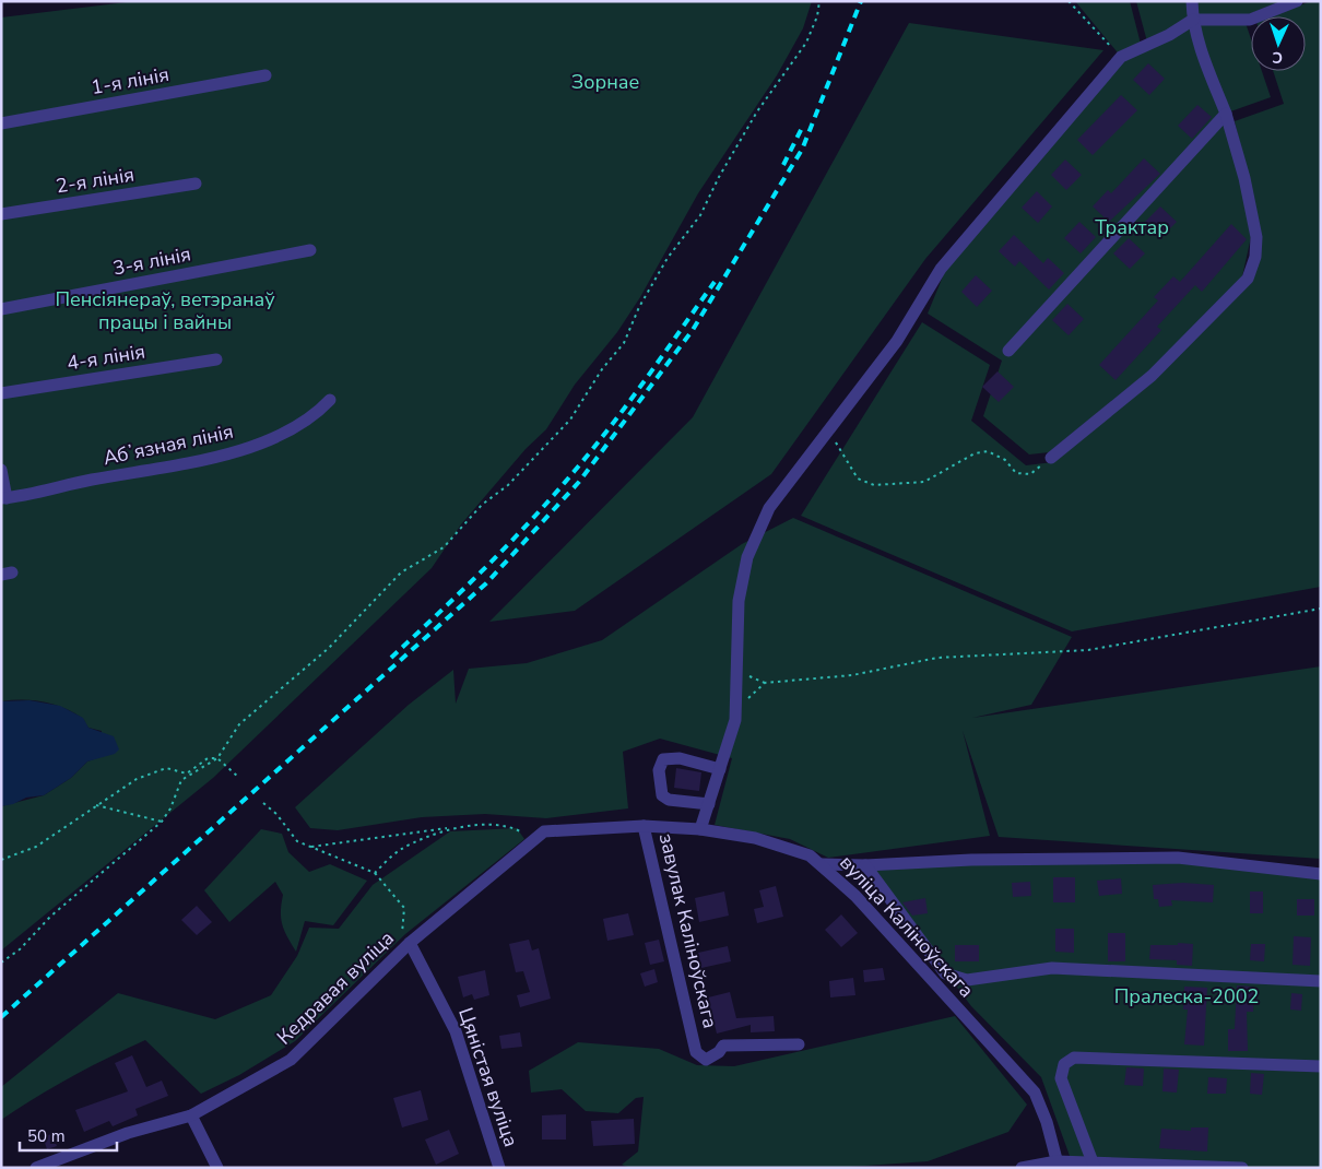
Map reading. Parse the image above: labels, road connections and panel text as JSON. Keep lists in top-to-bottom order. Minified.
{"streets":{"street":["1-я лінія","2-я лінія","3-я лінія","4-я лінія","Абʼязная лінія","вуліца Каліноўскага","завулак Каліноўскага","Кедравая вуліца","Цяністая вуліца"]},"crossings":[["вуліца Каліноўскага","завулак Каліноўскага"],["вуліца Каліноўскага","Кедравая вуліца"],["завулак Каліноўскага","Кедравая вуліца"],["Кедравая вуліца","Цяністая вуліца"]],"parks":["Зорнае","Трактар","Пенсіянераў, ветэранаў працы і вайны","Пралеска-2002"],"scale_bar":"50 m","north":"bottom"}
